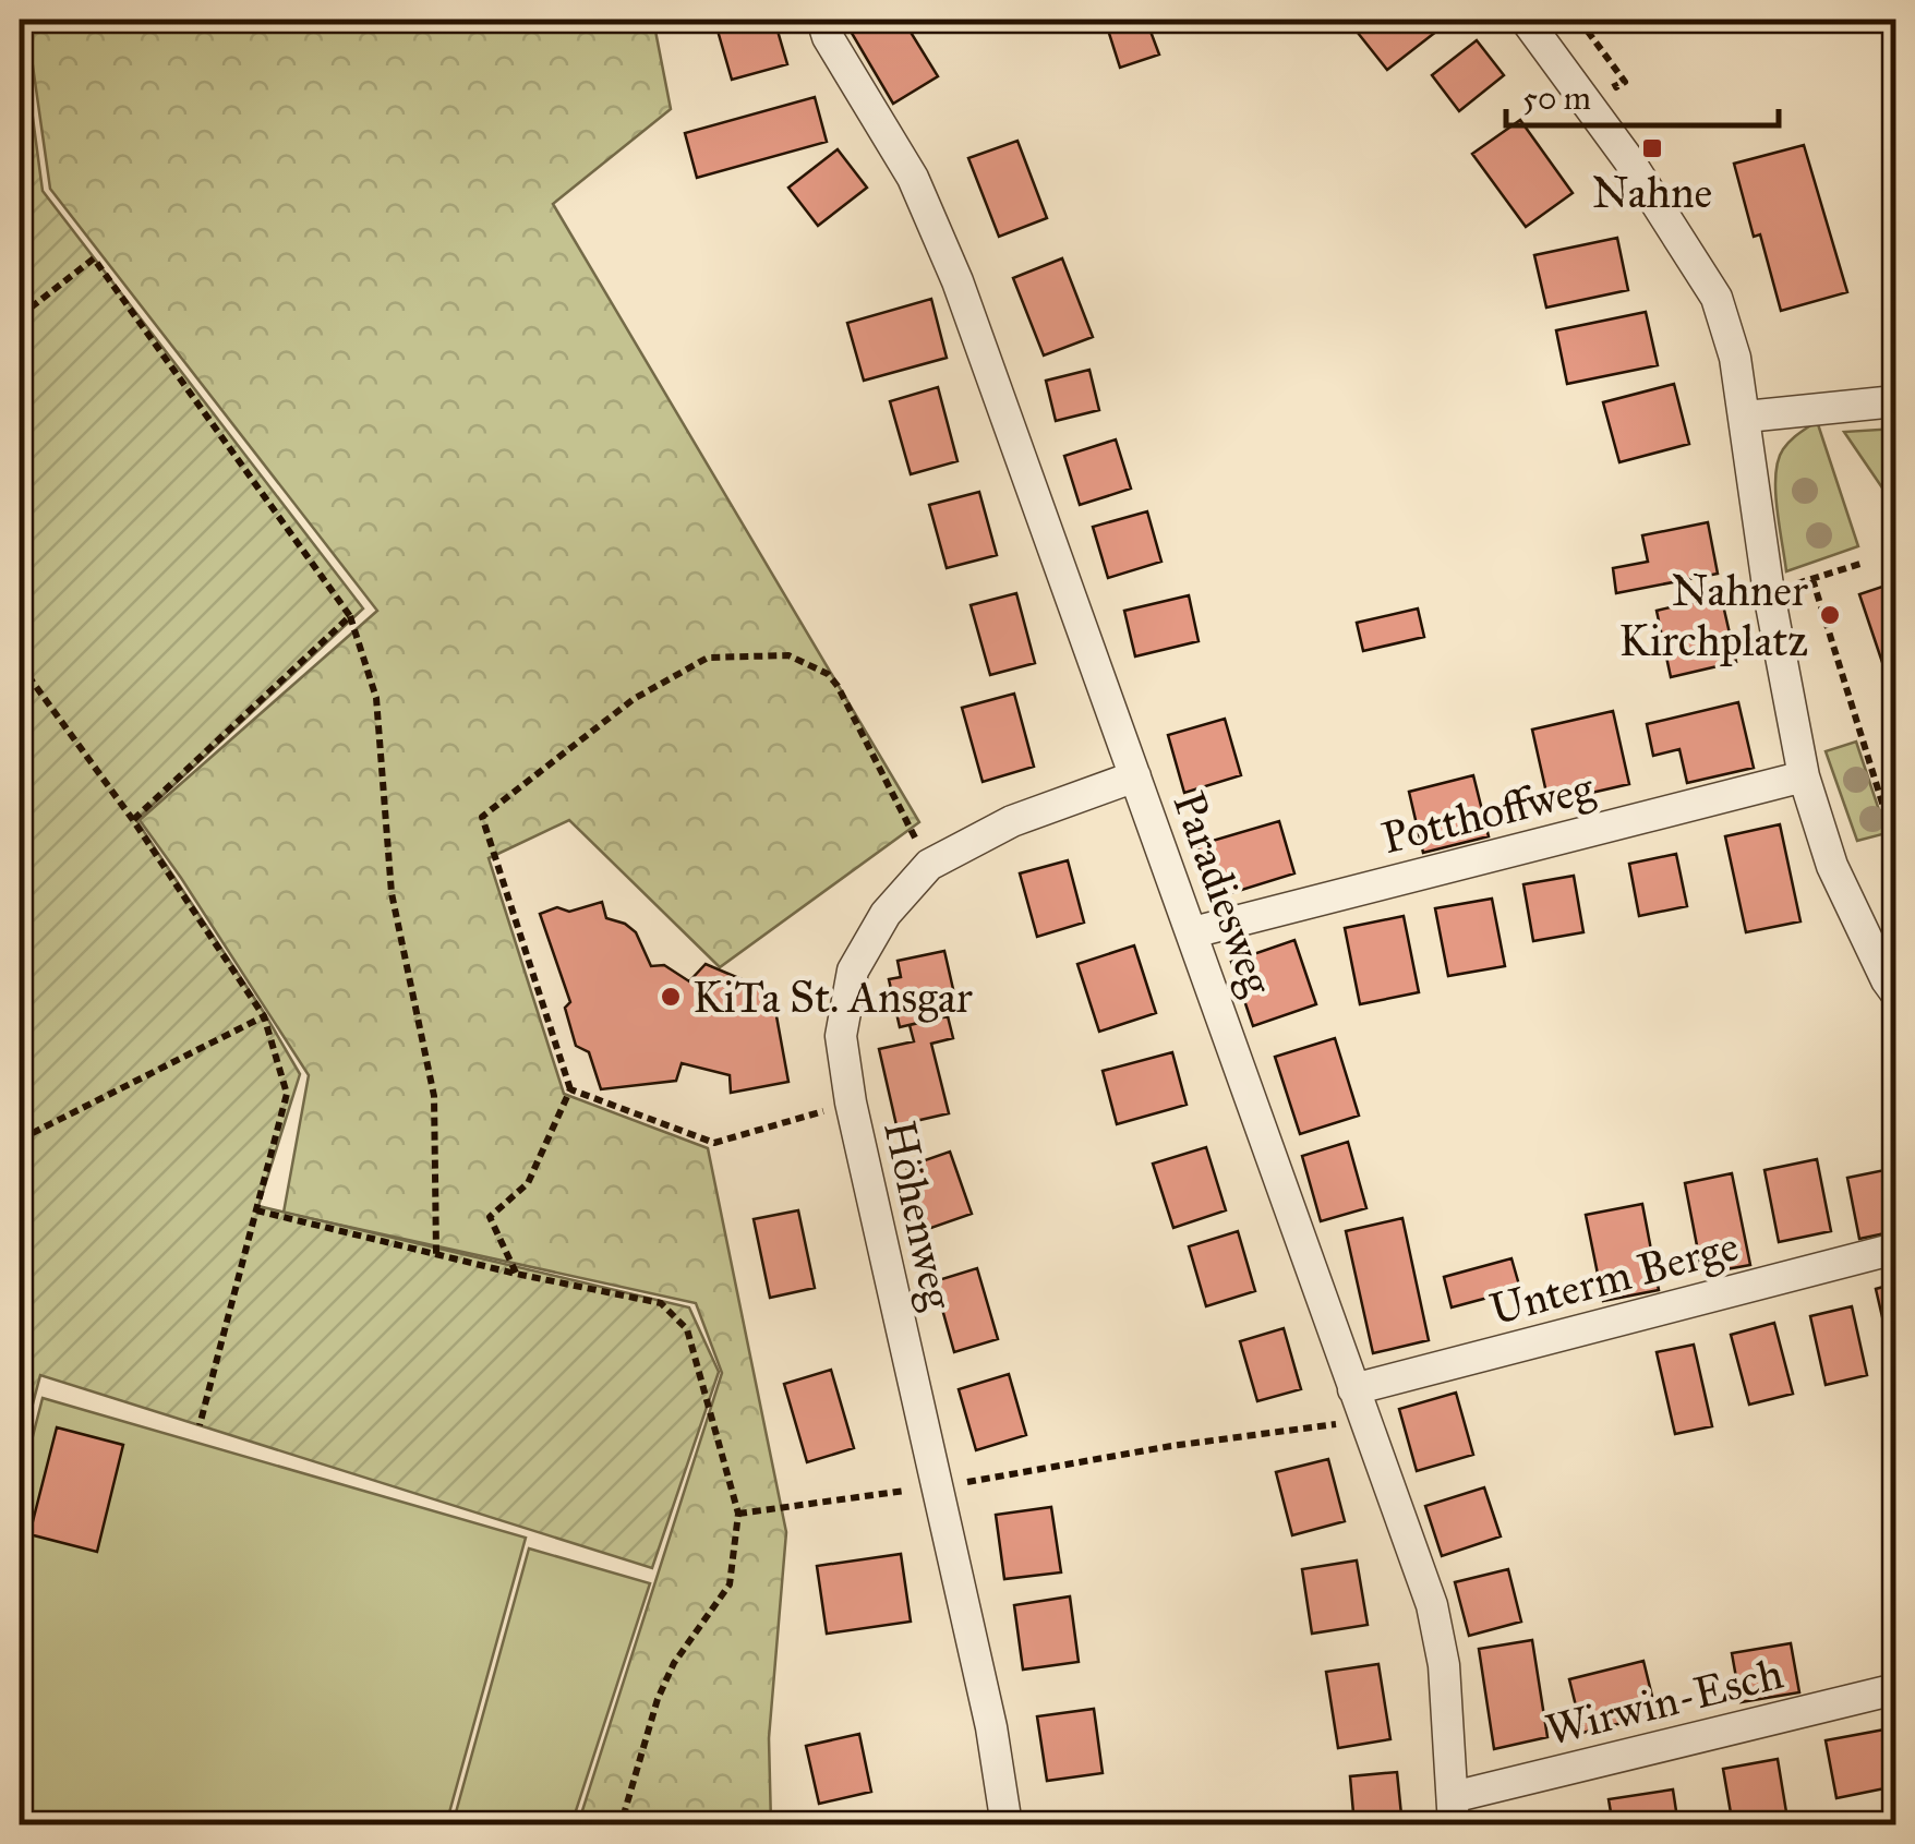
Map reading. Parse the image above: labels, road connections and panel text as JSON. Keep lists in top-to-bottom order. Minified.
{"streets":{"street":["Potthoffweg","Paradiesweg","Höhenweg","Unterm Berge","Wirwin-Esch"]},"crossings":[["Potthoffweg","Paradiesweg"],["Paradiesweg","Höhenweg"],["Paradiesweg","Unterm Berge"],["Paradiesweg","Wirwin-Esch"]],"places":{"transit":["Nahne"],"other":["Nahner Kirchplatz","KiTa St. Ansgar"]},"scale_bar":"50 m"}
